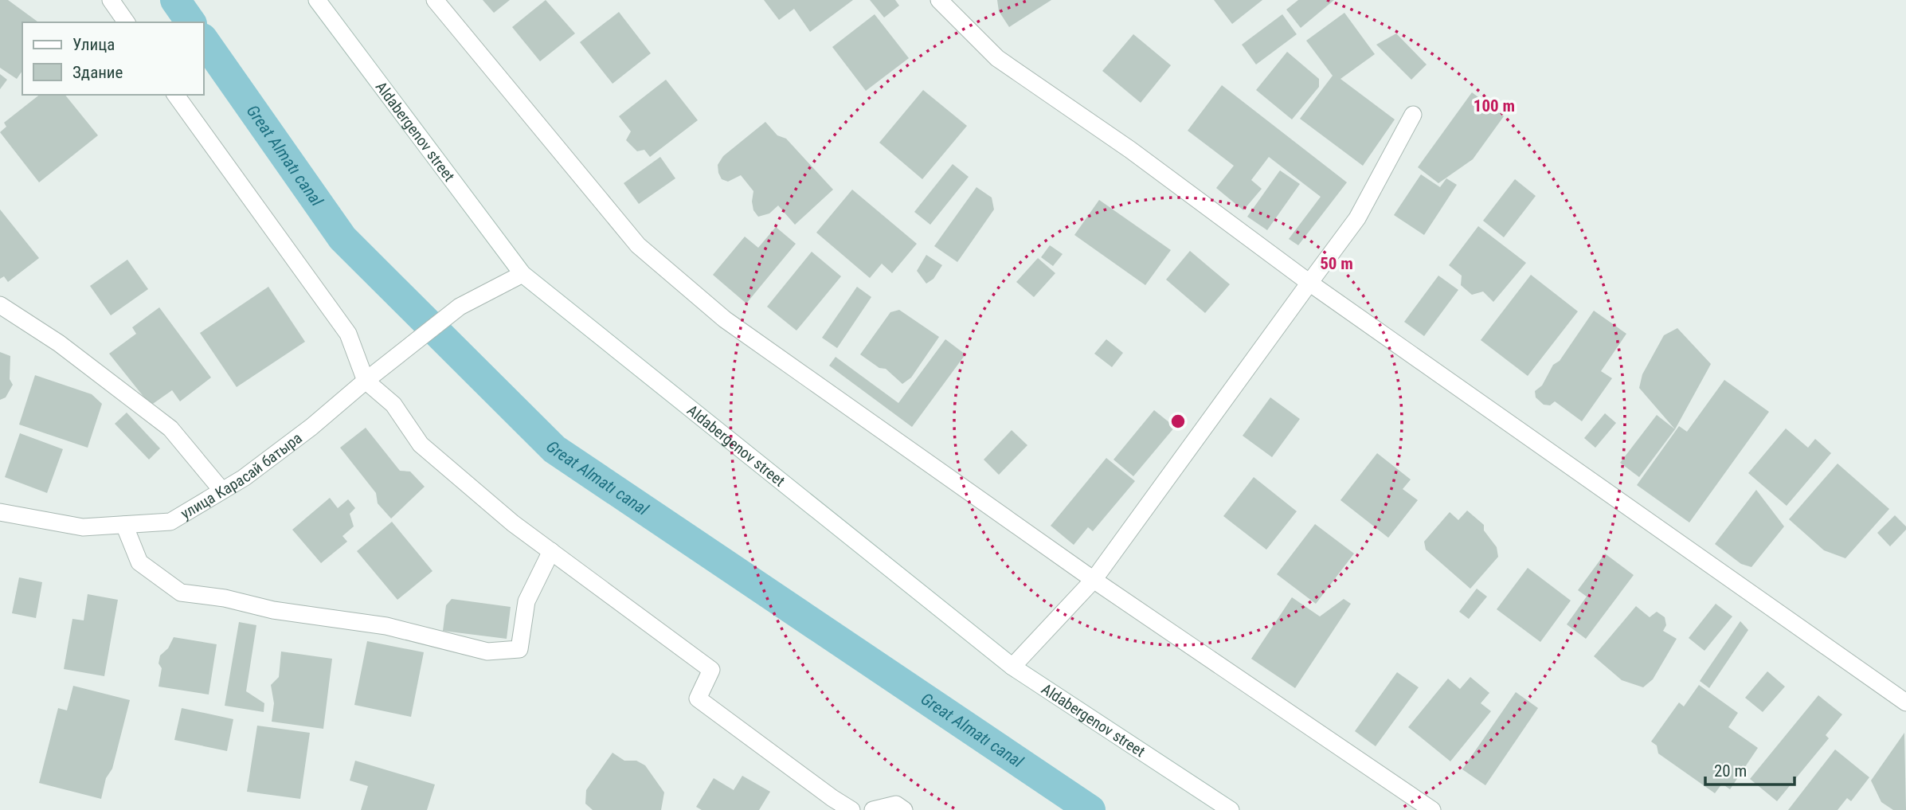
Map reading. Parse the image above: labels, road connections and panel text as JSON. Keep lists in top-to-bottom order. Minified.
{"streets":{"street":["Aldabergenov street","улица Карасай батыра"]},"crossings":[["Aldabergenov street","улица Карасай батыра"]],"water":["Great Almatı canal"],"legend":["Улица","Здание"],"scale_bar":"20 m","rings":["100 m","50 m"]}
